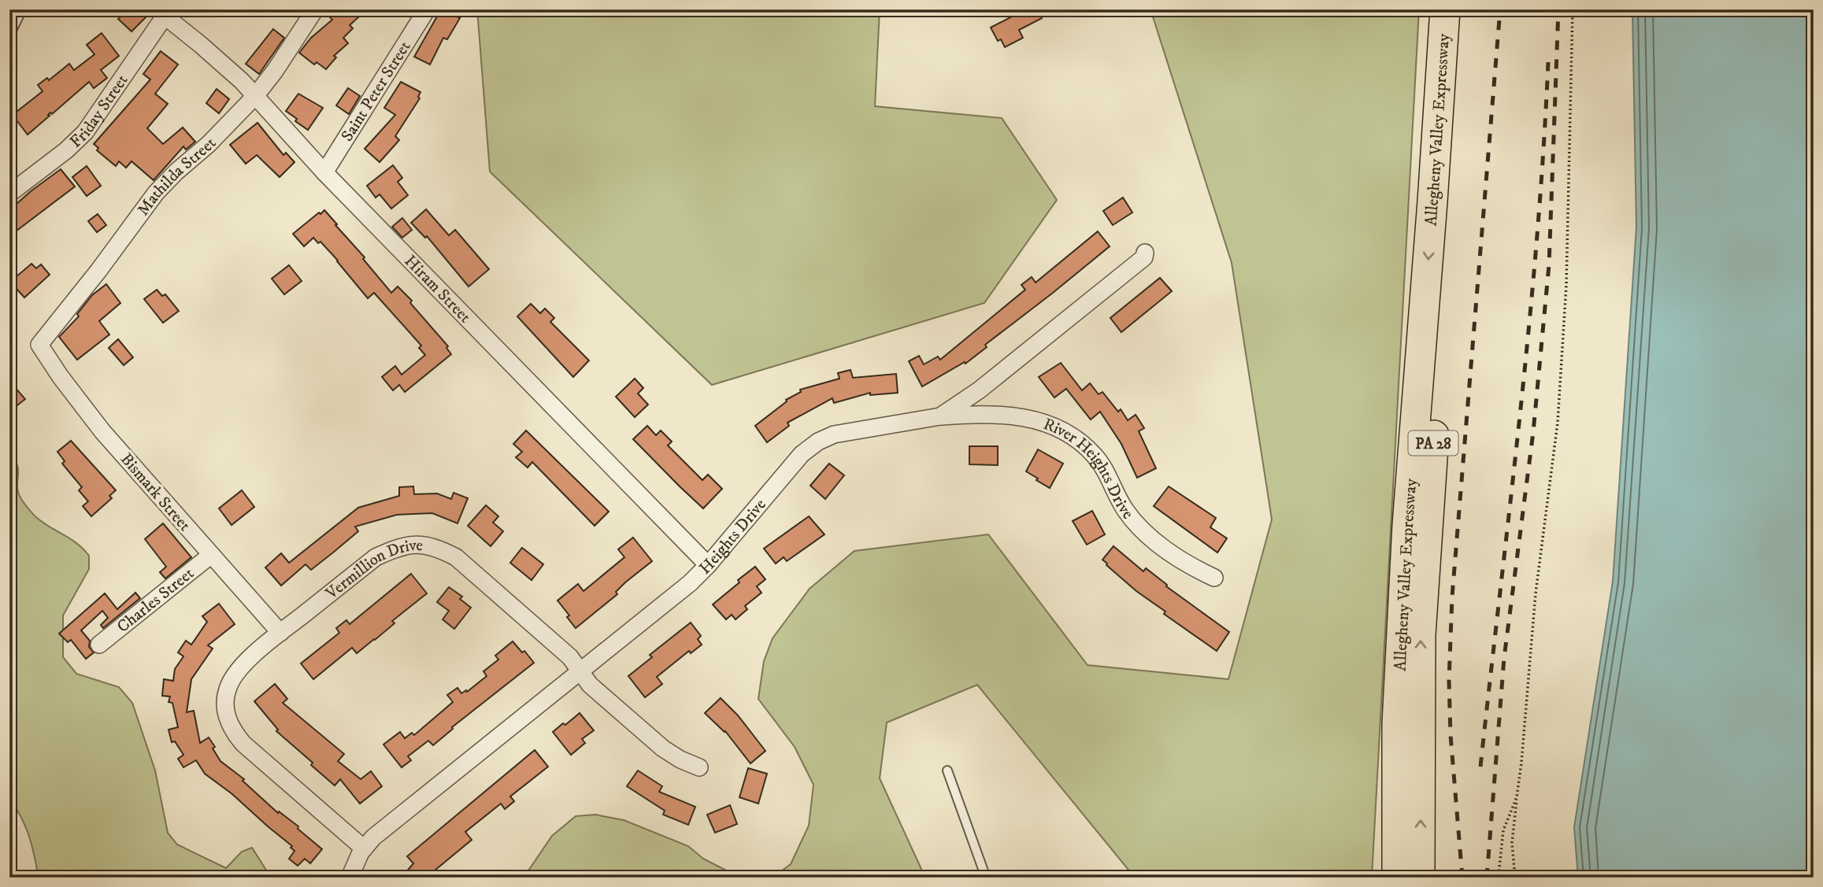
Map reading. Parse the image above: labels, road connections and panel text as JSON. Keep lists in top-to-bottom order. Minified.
{"streets":{"highway":["Allegheny Valley Expressway","PA 28"],"street":["Saint Peter Street","Friday Street","Mathilda Street","Hiram Street","River Heights Drive","Bismark Street","Heights Drive","Vermillion Drive","Charles Street"]},"crossings":[["Saint Peter Street","Hiram Street"],["Friday Street","Hiram Street"],["Mathilda Street","Hiram Street"],["Mathilda Street","Bismark Street"],["Hiram Street","Heights Drive"],["River Heights Drive","Heights Drive"],["Bismark Street","Vermillion Drive"],["Bismark Street","Charles Street"],["Heights Drive","Vermillion Drive"]]}
